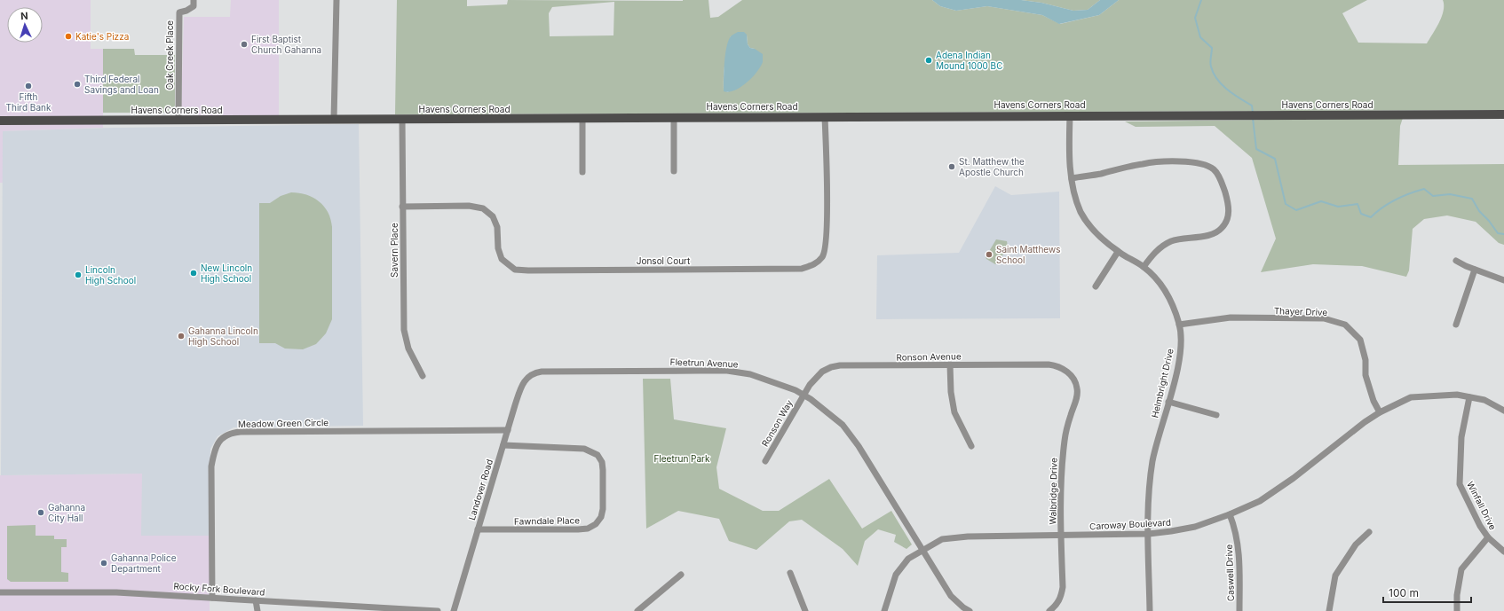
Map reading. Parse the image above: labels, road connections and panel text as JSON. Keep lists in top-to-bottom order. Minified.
{"streets":{"main road":["Havens Corners Road"],"street":["Oak Creek Place","Savern Place","Jonsol Court","Thayer Drive","Ronson Avenue","Fleetrun Avenue","Helmbright Drive","Meadow Green Circle","Ronson Way","Landover Road","Walbridge Drive","Winfall Drive","Fawndale Place","Caroway Boulevard","Caswell Drive","Rocky Fork Boulevard"]},"crossings":[["Oak Creek Place","Havens Corners Road"],["Havens Corners Road","Savern Place"],["Havens Corners Road","Jonsol Court"],["Havens Corners Road","Helmbright Drive"],["Savern Place","Jonsol Court"],["Thayer Drive","Helmbright Drive"],["Thayer Drive","Caroway Boulevard"],["Ronson Avenue","Fleetrun Avenue"],["Ronson Avenue","Ronson Way"],["Ronson Avenue","Walbridge Drive"],["Fleetrun Avenue","Ronson Way"],["Fleetrun Avenue","Landover Road"],["Fleetrun Avenue","Caroway Boulevard"],["Helmbright Drive","Caroway Boulevard"],["Meadow Green Circle","Landover Road"],["Meadow Green Circle","Rocky Fork Boulevard"],["Landover Road","Fawndale Place"],["Walbridge Drive","Caroway Boulevard"],["Winfall Drive","Caroway Boulevard"],["Caroway Boulevard","Caswell Drive"]],"parks":["Fleetrun Park"],"places":["Katie's Pizza","First Baptist Church Gahanna","Adena Indian Mound 1000 BC","Third Federal Savings and Loan","Fifth Third Bank","St. Matthew the Apostle Church","Saint Matthews School","New Lincoln High School","Lincoln High School","Gahanna Lincoln High School","Gahanna City Hall","Gahanna Police Department"],"scale_bar":"100 m","north":"top"}
